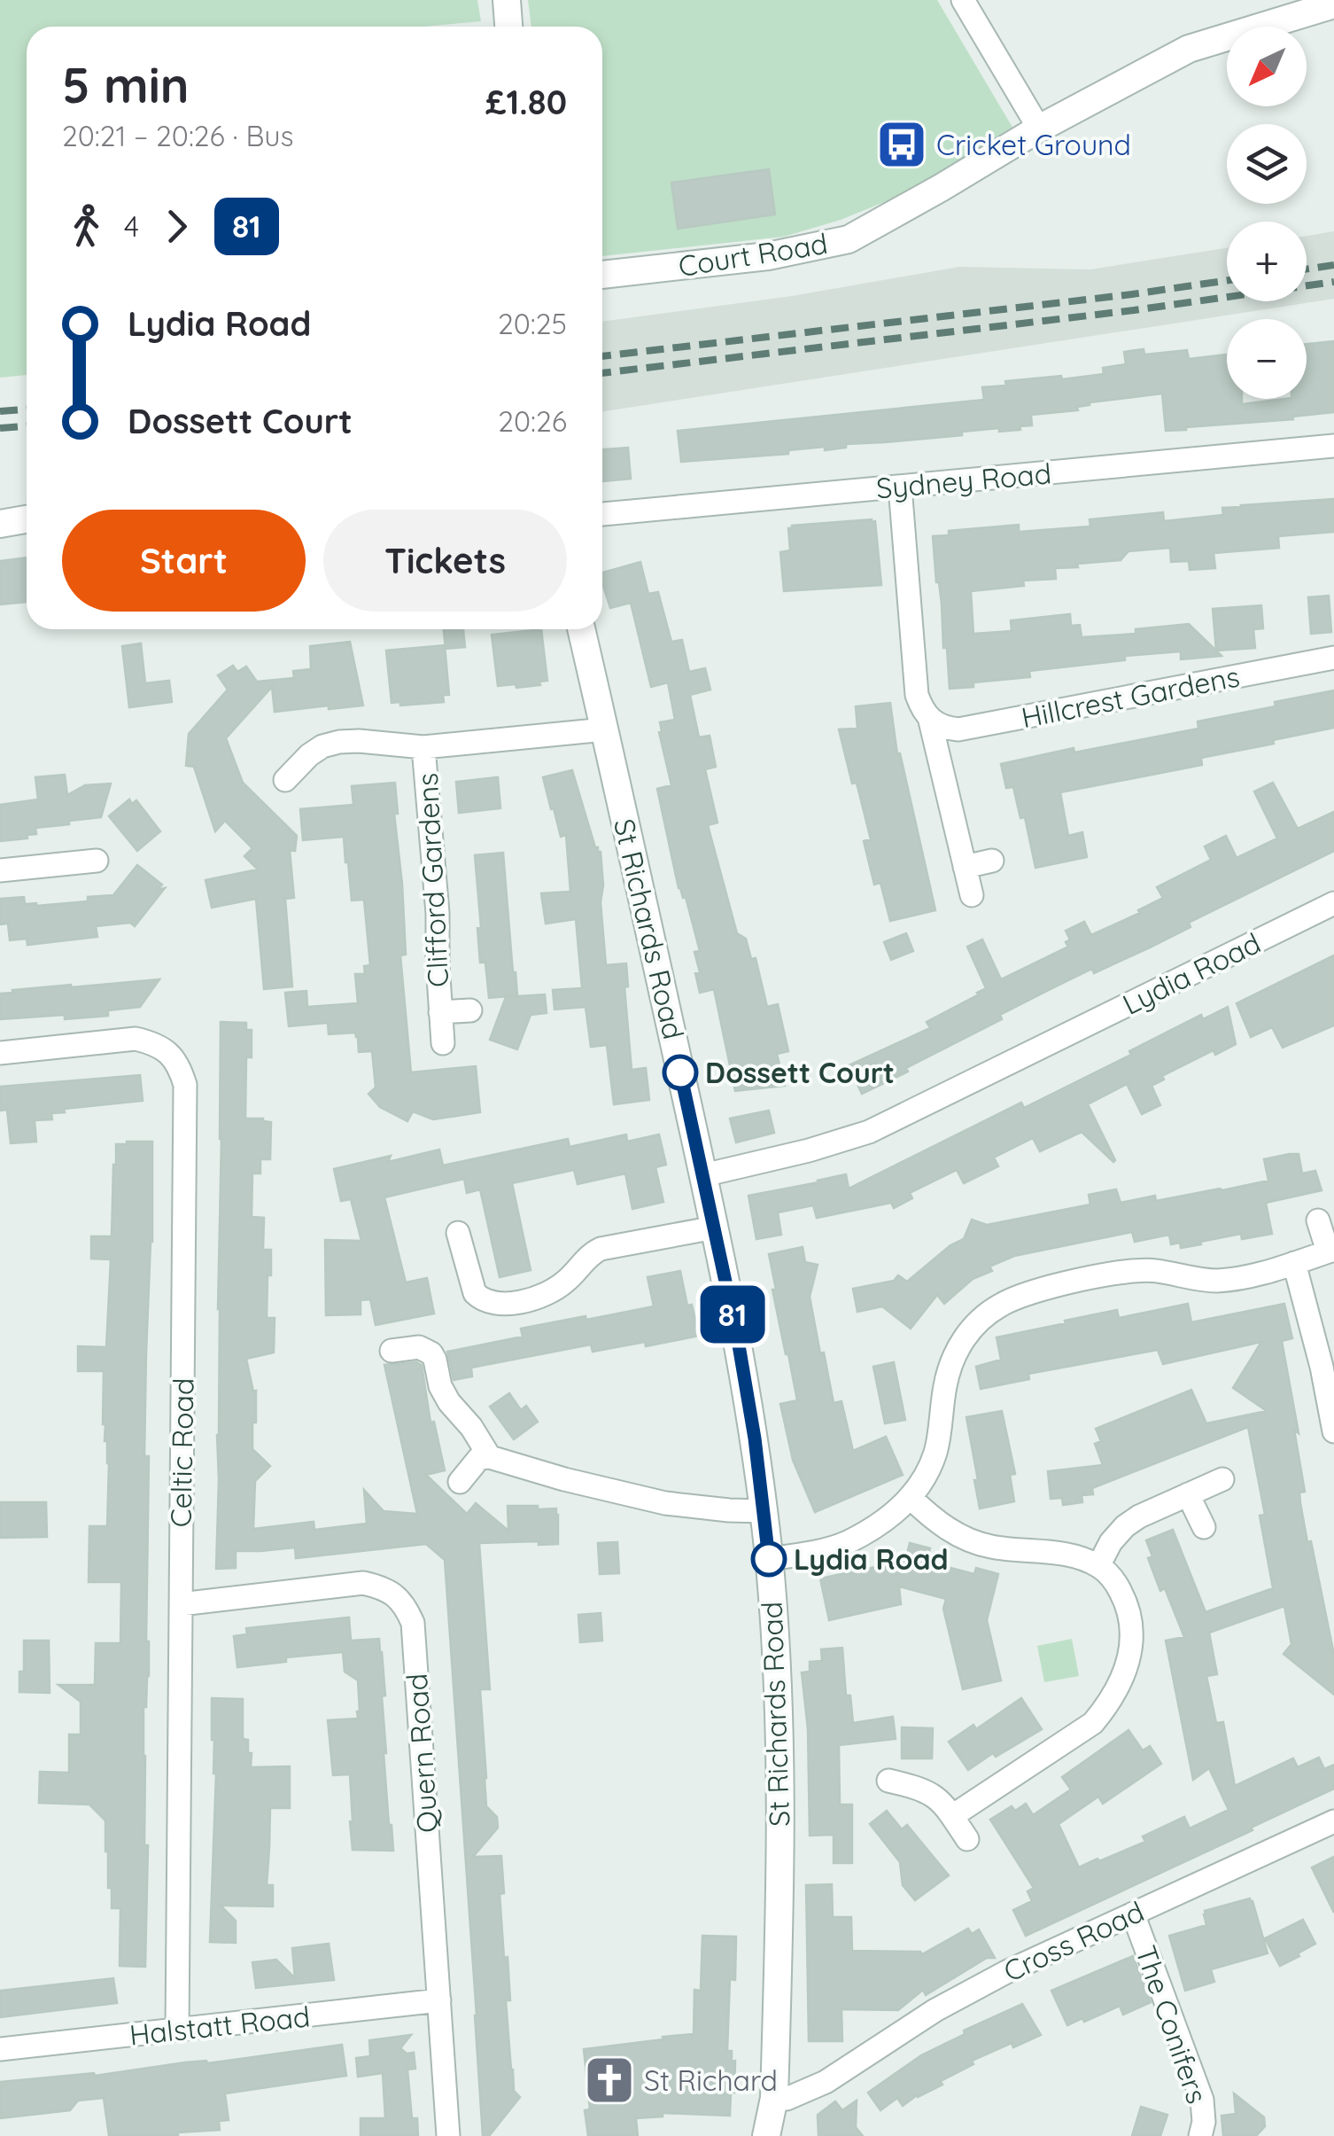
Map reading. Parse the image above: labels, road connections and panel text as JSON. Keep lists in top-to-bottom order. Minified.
{"streets":{"street":["Court Road","Sydney Road","Hillcrest Gardens","Clifford Gardens","St Richards Road","Lydia Road","Celtic Road","Quern Road","Cross Road","The Conifers","Halstatt Road"]},"crossings":[["Clifford Gardens","St Richards Road"],["St Richards Road","Lydia Road"],["St Richards Road","Cross Road"],["Celtic Road","Quern Road"],["Celtic Road","Halstatt Road"],["Quern Road","Halstatt Road"],["Cross Road","The Conifers"]],"places":{"bus stop":["Cricket Ground"],"other":["Dossett Court","Lydia Road"],"church":["St Richard"]},"lines":["bus line 81"],"north":"bottom left","page":{"on_map":"81","map_buttons":["+","−"],"heading":["5 min","20:21 – 20:26 · Bus","£1.80"],"legs":["4","81"],"list":[{"name":"Lydia Road","value":"20:25"},{"name":"Dossett Court","value":"20:26"}],"buttons":["Start","Tickets"]}}
